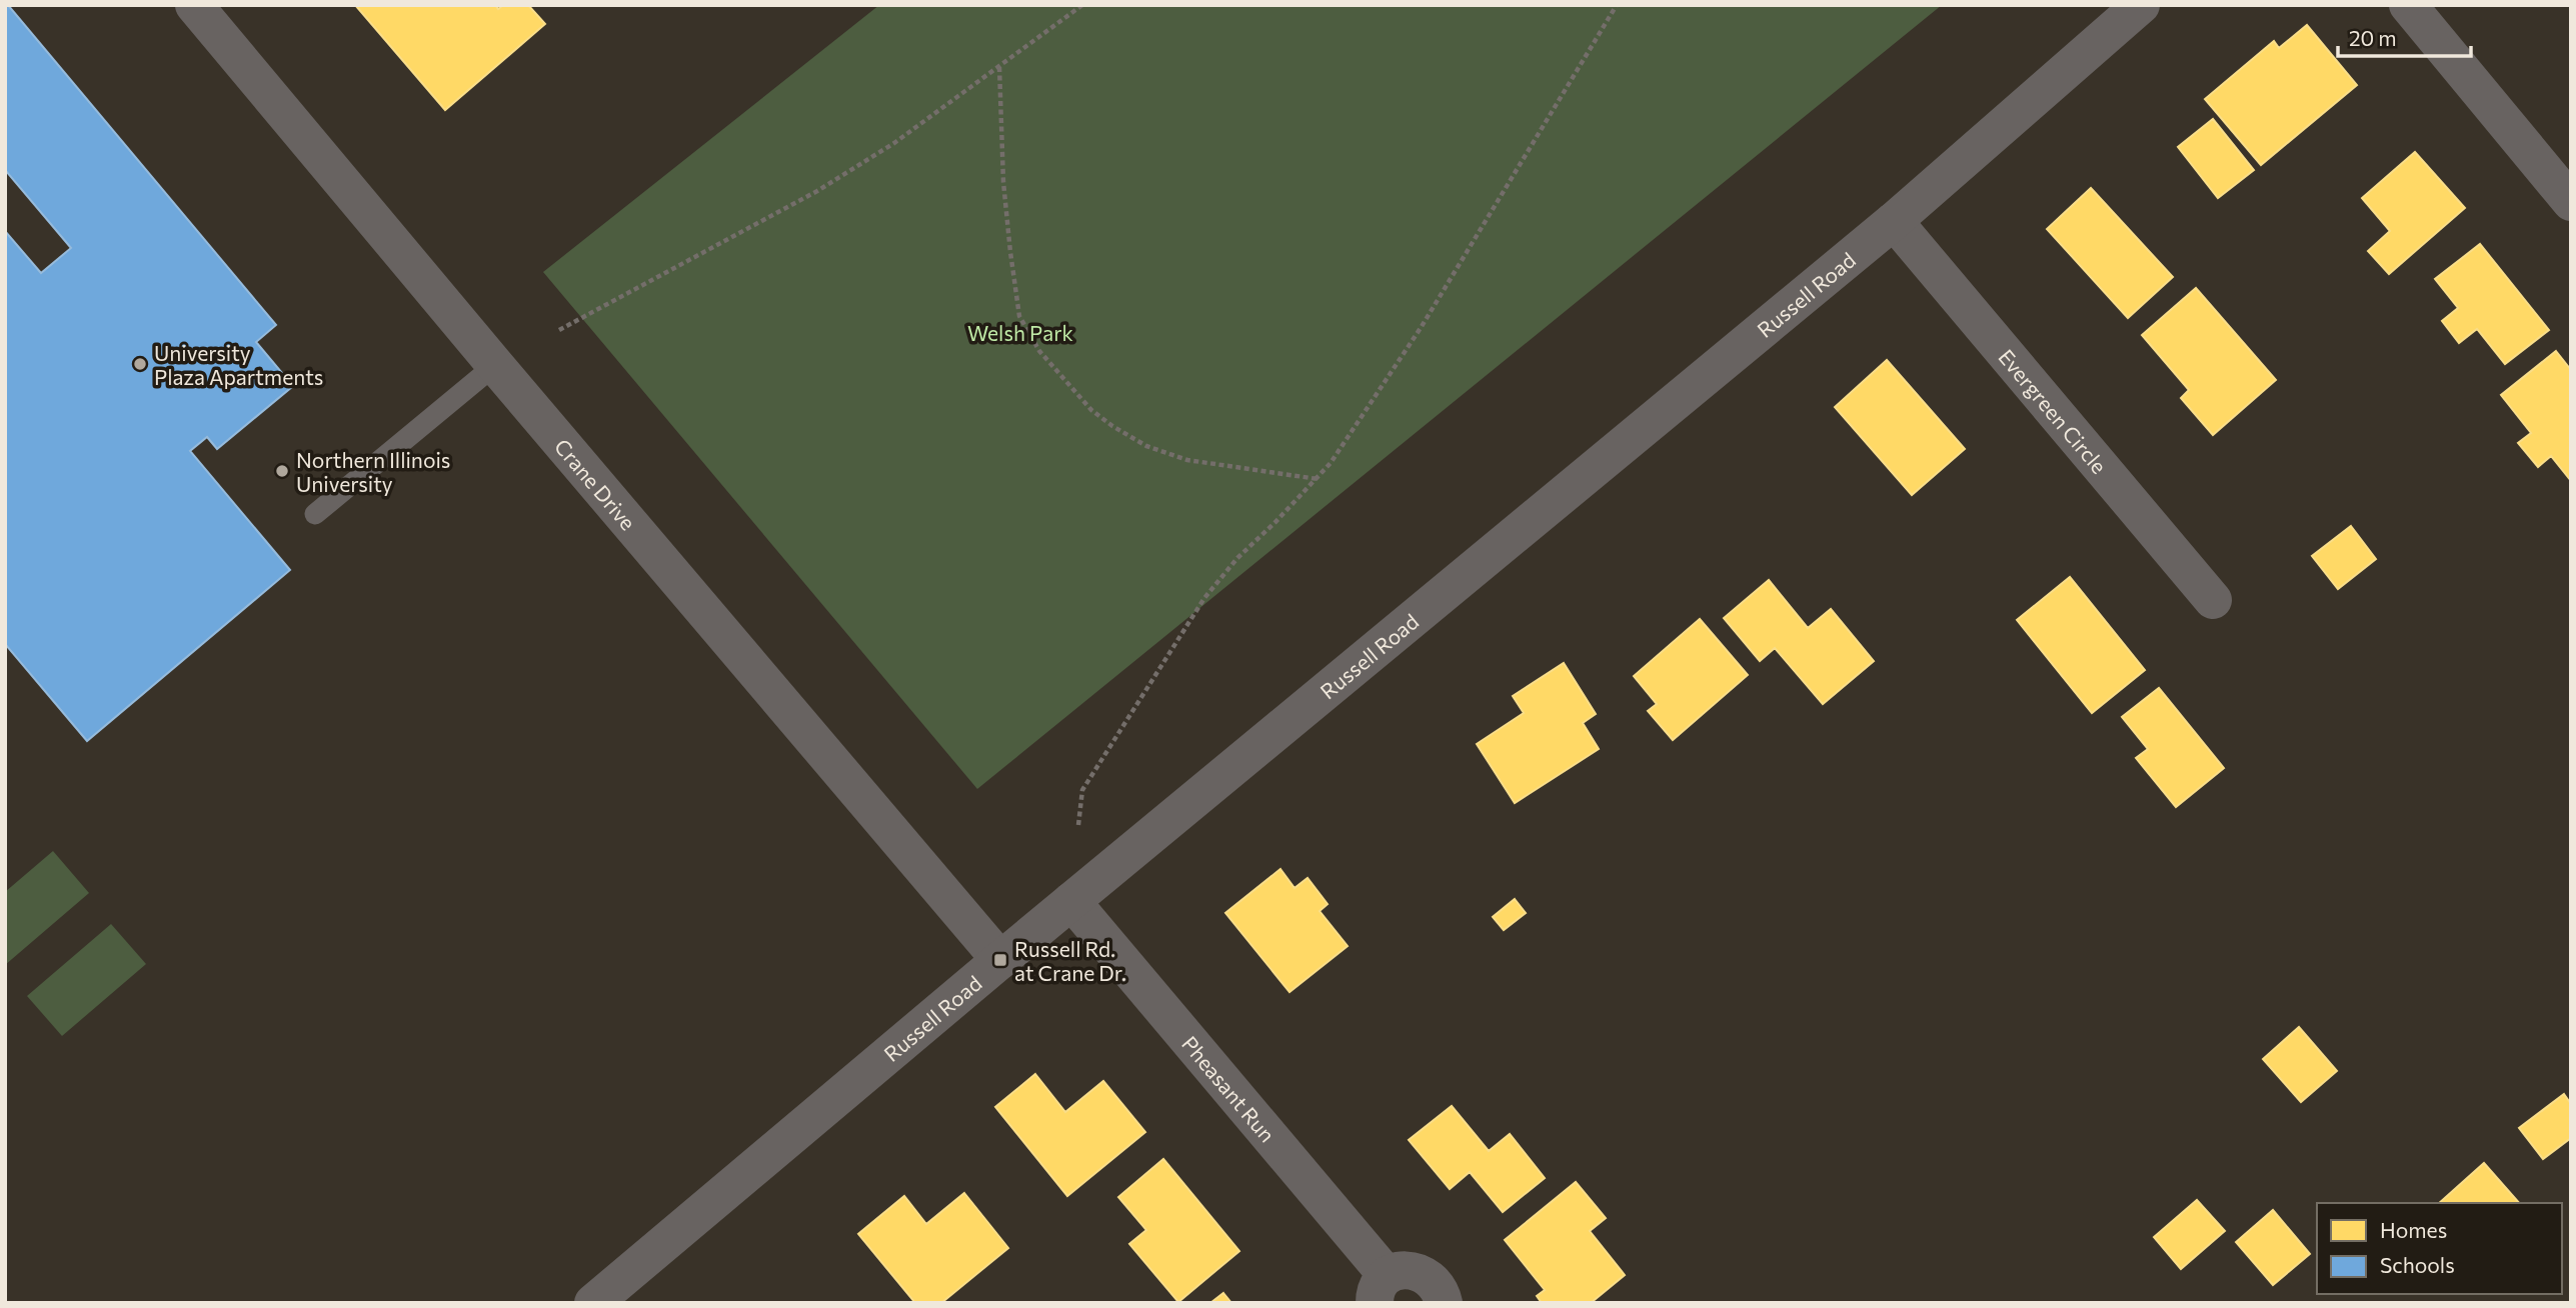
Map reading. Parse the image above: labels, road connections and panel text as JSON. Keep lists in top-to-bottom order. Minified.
{"streets":{"street":["Russell Road","Evergreen Circle","Crane Drive","Pheasant Run"]},"crossings":[["Russell Road","Evergreen Circle"],["Russell Road","Crane Drive"],["Russell Road","Pheasant Run"]],"parks":["Welsh Park"],"places":{"other":["University Plaza Apartments","Northern Illinois University"],"transit":["Russell Rd. at Crane Dr."]},"legend":["Homes","Schools"],"scale_bar":"20 m"}
